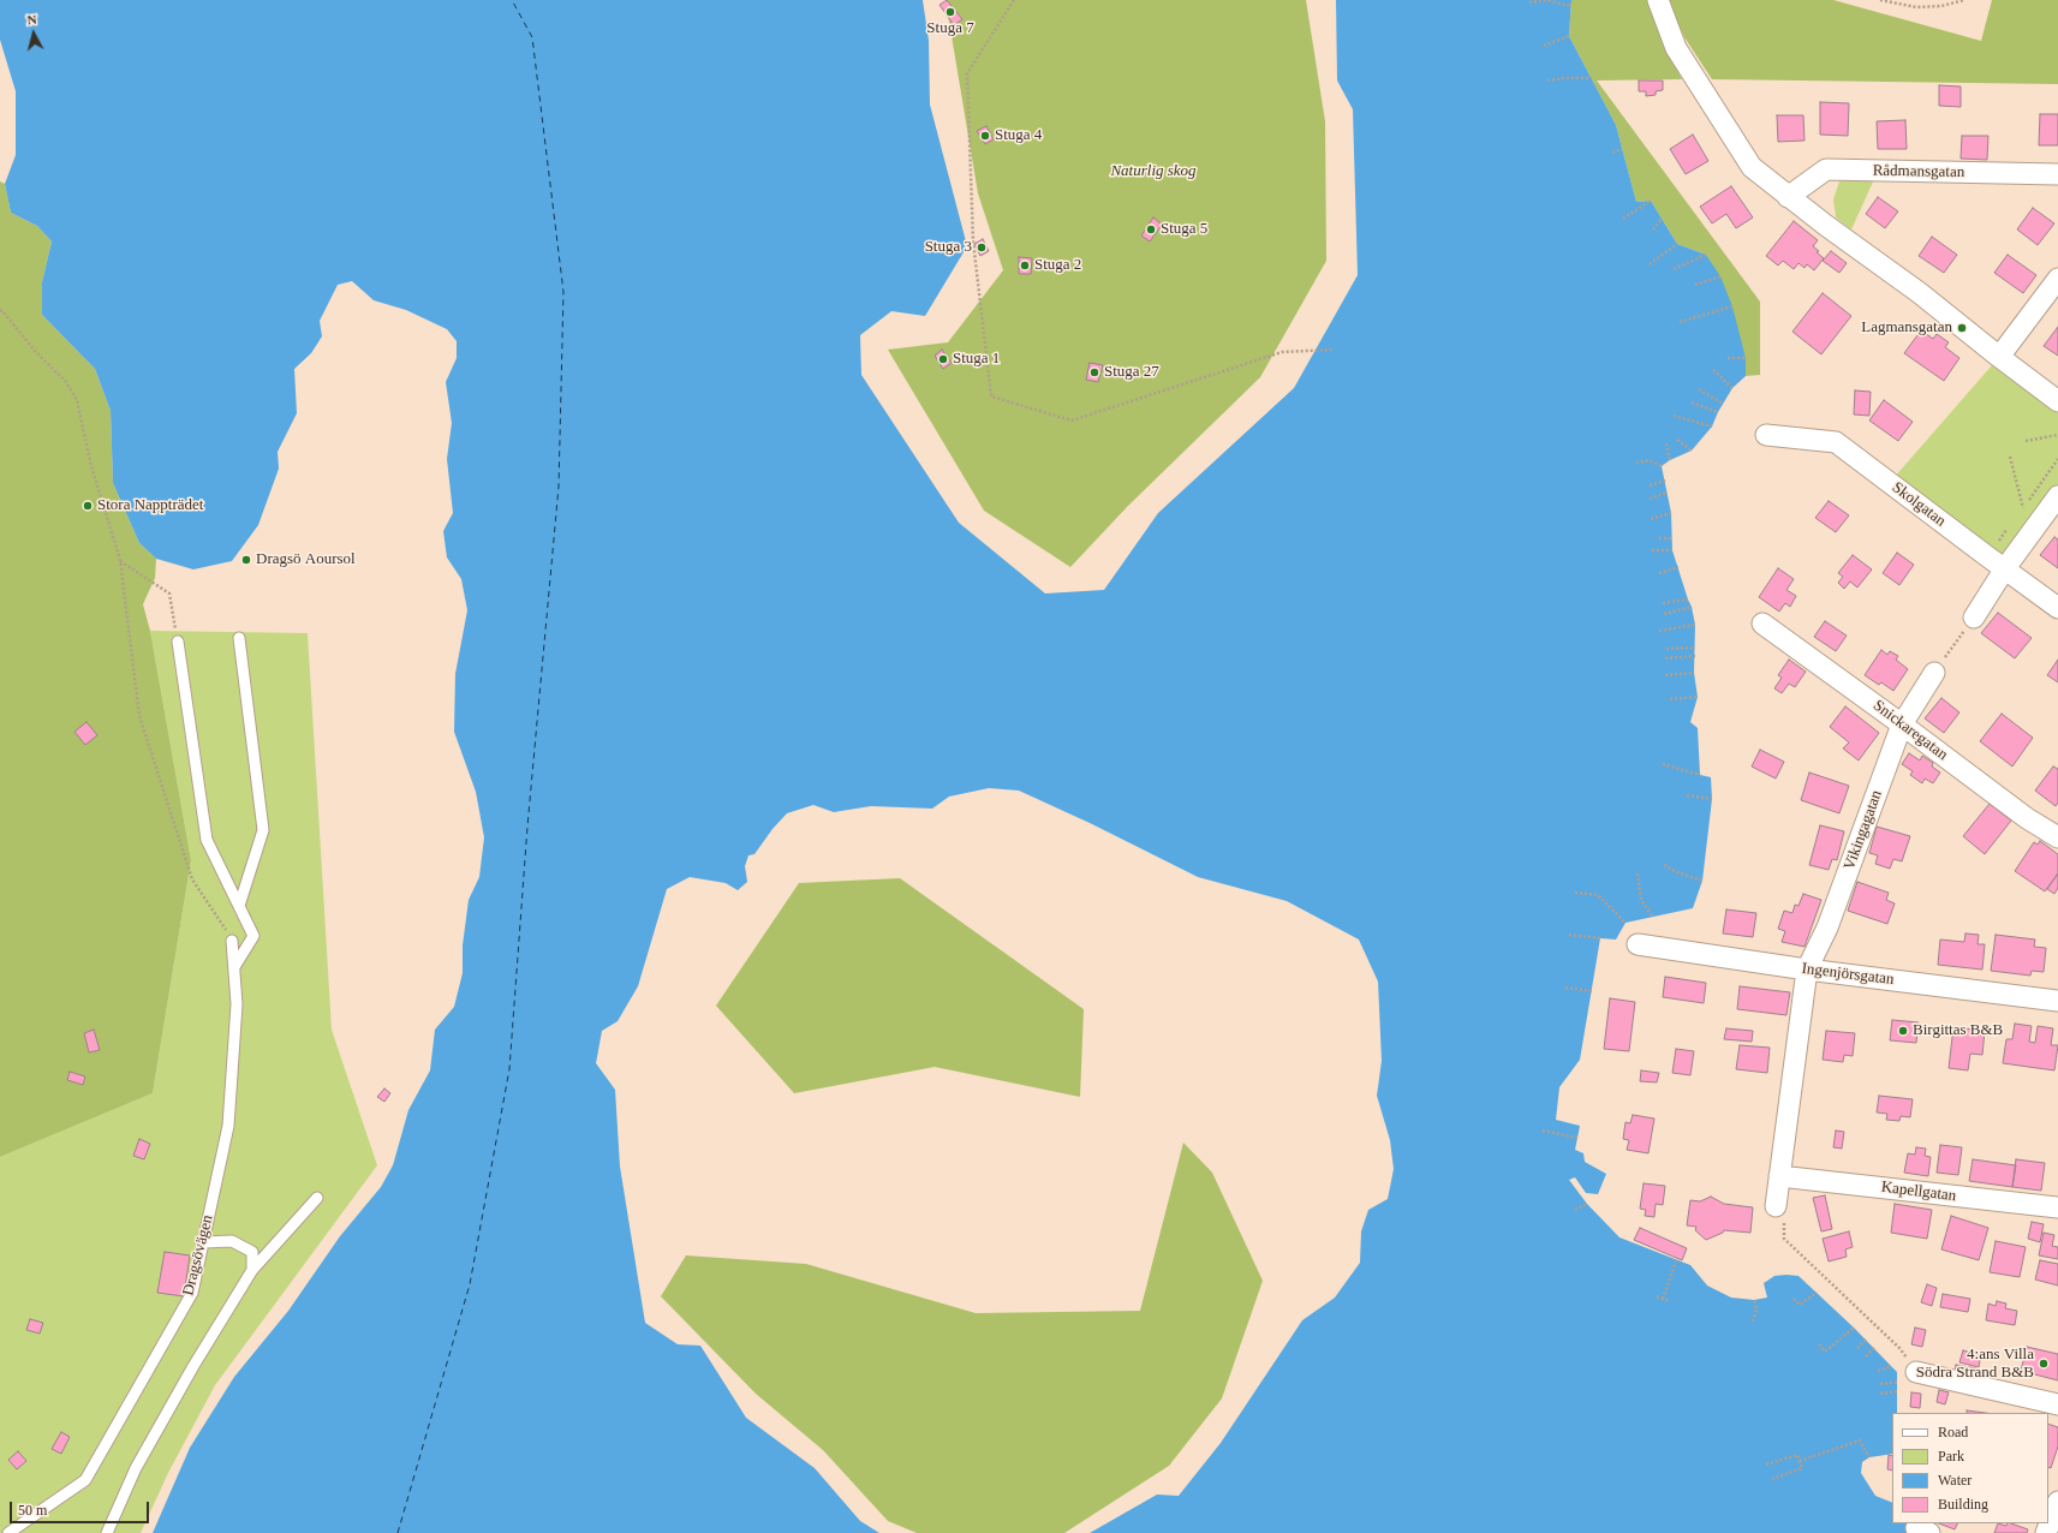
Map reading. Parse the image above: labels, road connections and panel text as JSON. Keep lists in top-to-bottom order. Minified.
{"streets":{"street":["Rådmansgatan","Skolgatan","Snickaregatan","Vikingagatan","Ingenjörsgatan","Kapellgatan"],"lane":["Dragsövägen"]},"crossings":[["Snickaregatan","Vikingagatan"],["Vikingagatan","Ingenjörsgatan"],["Vikingagatan","Kapellgatan"]],"parks":["Naturlig skog"],"places":["Stuga 7","Stuga 4","Stuga 5","Stuga 3","Stuga 2","Lagmansgatan","Stuga 1","Stuga 27","Stora Nappträdet","Dragsö Aoursol","Birgittas B&B","4:ans Villa Södra Strand B&B"],"legend":["Road","Park","Water","Building"],"scale_bar":"50 m","north":"top"}
